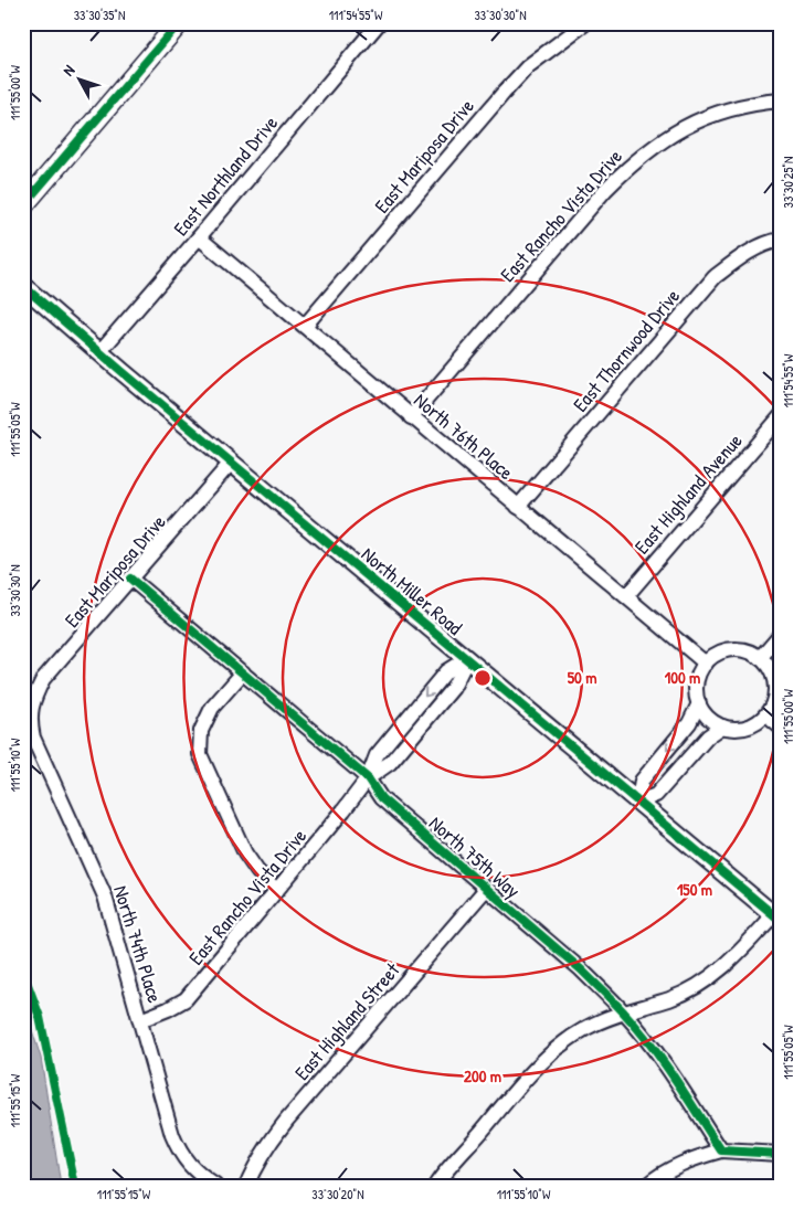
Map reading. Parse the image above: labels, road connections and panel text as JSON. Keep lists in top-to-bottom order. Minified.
{"streets":{"street":["East Mariposa Drive","East Northland Drive","East Rancho Vista Drive","East Thornwood Drive","North 76th Place","East Highland Avenue","North Miller Road","North 75th Way","North 74th Place","East Highland Street"]},"crossings":[["East Mariposa Drive","North 76th Place"],["East Mariposa Drive","North Miller Road"],["East Mariposa Drive","North 75th Way"],["East Mariposa Drive","North 74th Place"],["East Northland Drive","North 76th Place"],["East Northland Drive","North Miller Road"],["East Rancho Vista Drive","North 76th Place"],["East Rancho Vista Drive","North Miller Road"],["East Rancho Vista Drive","North 75th Way"],["East Rancho Vista Drive","North 74th Place"],["East Thornwood Drive","North 76th Place"],["North 76th Place","East Highland Avenue"],["North 75th Way","East Highland Street"]],"north":"top left","coordinates":["33°30'35\"N","111°54'55\"W","33°30'30\"N","111°55'00\"W","33°30'25\"N","111°55'05\"W","111°55'10\"W","111°55'15\"W","33°30'20\"N"],"rings":["50 m","100 m","150 m","200 m"]}
